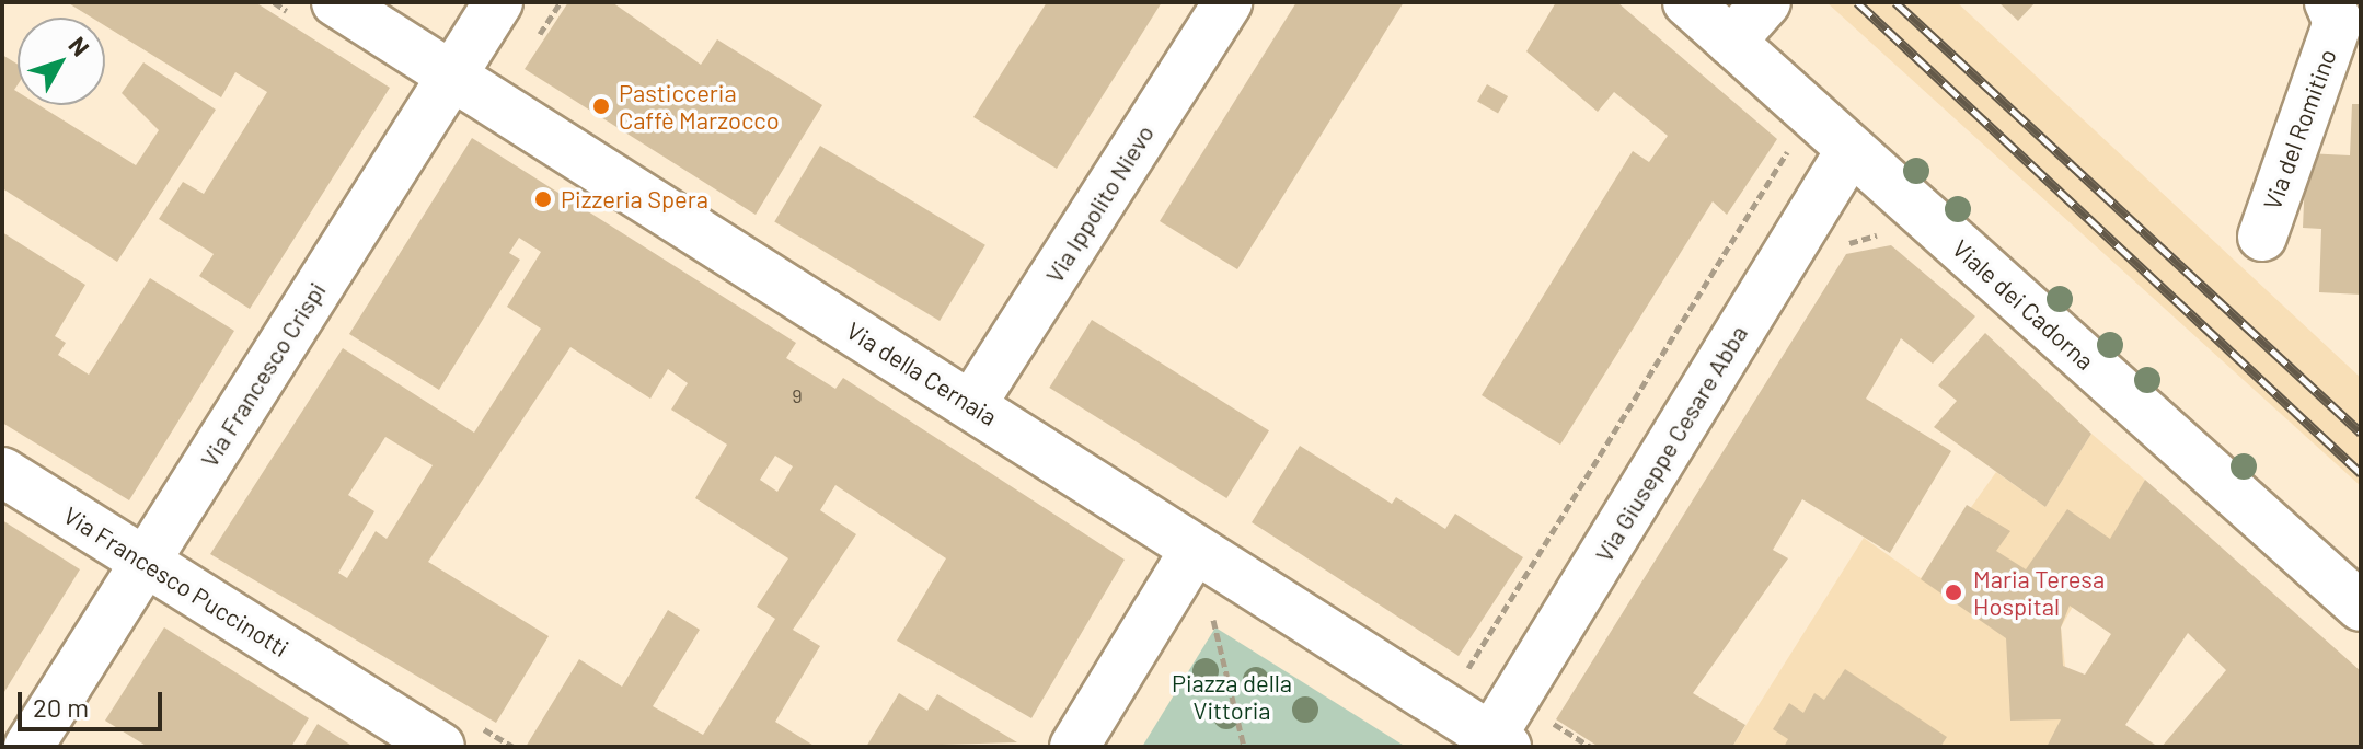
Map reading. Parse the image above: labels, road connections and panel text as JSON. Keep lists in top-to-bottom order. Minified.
{"streets":{"street":["Via del Romitino","Via Ippolito Nievo","Viale dei Cadorna","Via della Cernaia","Via Francesco Crispi","Via Giuseppe Cesare Abba","Via Francesco Puccinotti"]},"crossings":[["Via Ippolito Nievo","Via della Cernaia"],["Viale dei Cadorna","Via Giuseppe Cesare Abba"],["Via della Cernaia","Via Francesco Crispi"],["Via della Cernaia","Via Giuseppe Cesare Abba"],["Via Francesco Crispi","Via Francesco Puccinotti"]],"parks":["Piazza della Vittoria"],"places":["Pasticceria Caffè Marzocco","Pizzeria Spera","Maria Teresa Hospital"],"house_numbers":["9"],"scale_bar":"20 m","north":"top right"}
